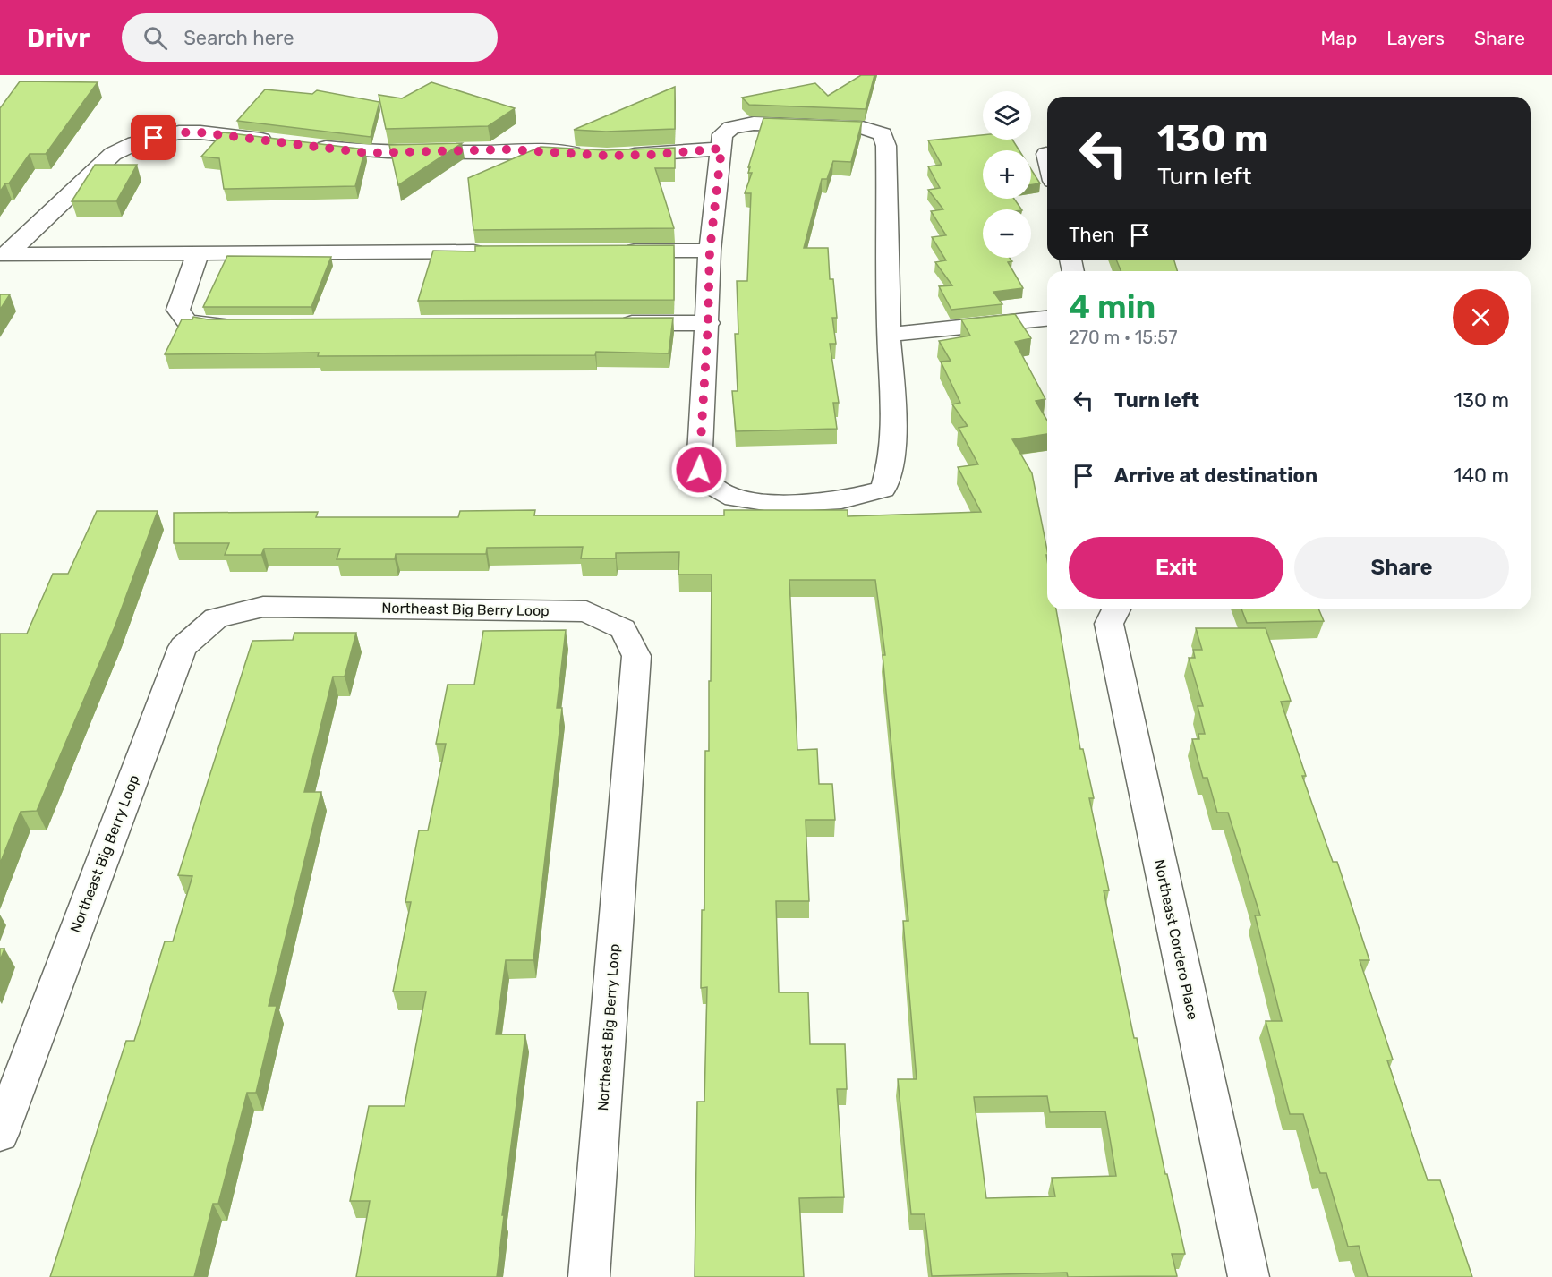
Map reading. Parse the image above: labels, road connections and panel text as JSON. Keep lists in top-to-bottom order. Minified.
{"streets":{"street":["Northeast Big Berry Loop","Northeast Cordero Place"]},"page":{"header":"Drivr","search":"Search here","nav":["Map","Layers","Share"],"map_buttons":["+","−"],"turn":["130 m","Turn left"],"then":"Then","heading":["4 min","270 m · 15:57"],"list":[{"name":"Turn left","value":"130 m"},{"name":"Arrive at destination","value":"140 m"}],"buttons":["Exit","Share"]}}
